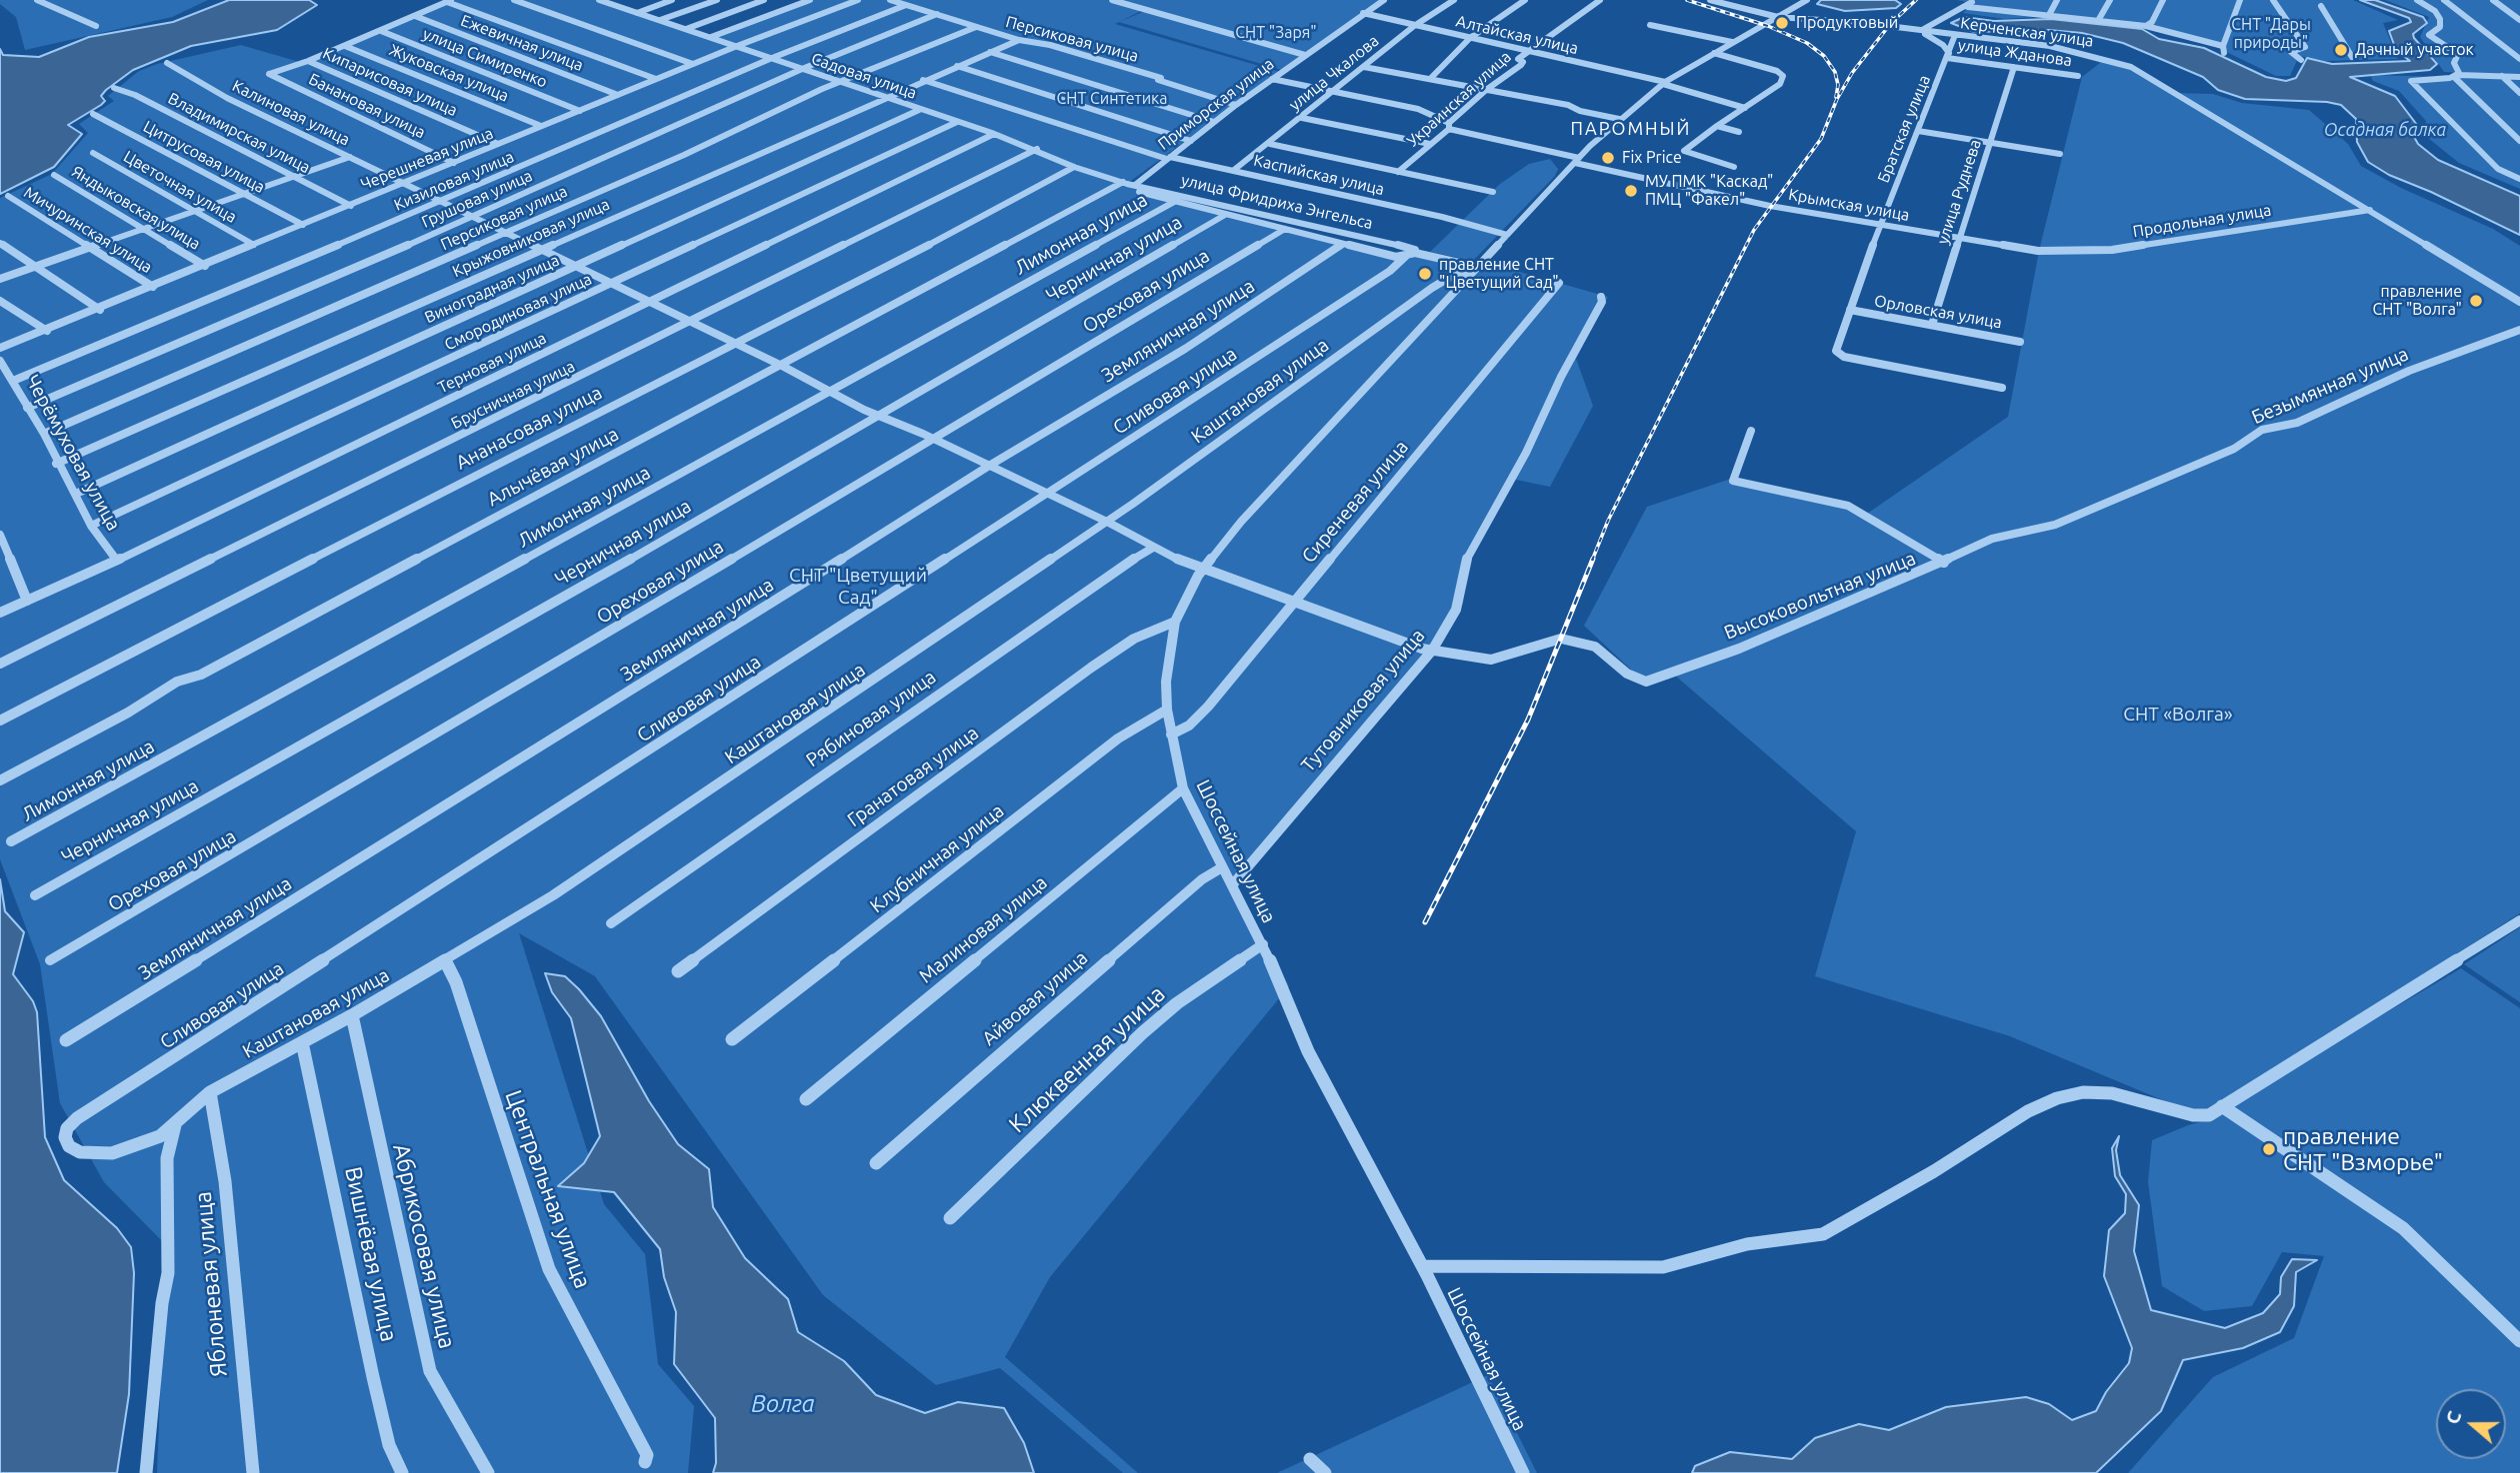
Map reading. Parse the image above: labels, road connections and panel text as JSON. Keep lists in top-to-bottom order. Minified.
{"streets":{"street":["Керченская улица","Алтайская улица","Персиковая улица","Ежевичная улица","улица Жданова","улица Симиренко","Жуковская улица","улица Чкалова","Садовая улица","Кипарисовая улица","Украинская улица","Приморская улица","Банановая улица","Калиновая улица","Братская улица","Владимирская улица","Цитрусовая улица","Черешневая улица","Каспийская улица","Кизиловая улица","Цветочная улица","улица Руднева","Грушовая улица","улица Фридриха Энгельса","Крымская улица","Яндыковская улица","Продольная улица","Мичуринская улица","Лимонная улица","Крыжовниковая улица","Черничная улица","Виноградная улица","Ореховая улица","Смородиновая улица","Орловская улица","Земляничная улица","Терновая улица","Безымянная улица","Сливовая улица","Каштановая улица","Брусничная улица","Ананасовая улица","Черёмуховая улица","Алычёвая улица","Сиреневая улица","Высоковольтная улица","Тутовниковая улица","Рябиновая улица","Гранатовая улица","Шоссейная улица","Клубничная улица","Малиновая улица","Айвовая улица","Клюквенная улица","Центральная улица","Абрикосовая улица","Вишнёвая улица","Яблоневая улица"]},"crossings":[["Керченская улица","Братская улица"],["Керченская улица","Продольная улица"],["Керченская улица","Шоссейная улица"],["Алтайская улица","улица Чкалова"],["Алтайская улица","Украинская улица"],["Алтайская улица","Приморская улица"],["Алтайская улица","Шоссейная улица"],["Персиковая улица","Садовая улица"],["Персиковая улица","Приморская улица"],["Персиковая улица","Калиновая улица"],["Персиковая улица","Кизиловая улица"],["Персиковая улица","Грушовая улица"],["Персиковая улица","Крыжовниковая улица"],["Персиковая улица","Черёмуховая улица"],["Ежевичная улица","Черешневая улица"],["улица Жданова","Братская улица"],["улица Жданова","улица Руднева"],["улица Симиренко","Черешневая улица"],["Жуковская улица","Черешневая улица"],["улица Чкалова","Каспийская улица"],["улица Чкалова","Крымская улица"],["Садовая улица","Приморская улица"],["Садовая улица","Черешневая улица"],["Садовая улица","Кизиловая улица"],["Садовая улица","Грушовая улица"],["Садовая улица","улица Фридриха Энгельса"],["Садовая улица","Крыжовниковая улица"],["Садовая улица","Виноградная улица"],["Садовая улица","Смородиновая улица"],["Садовая улица","Терновая улица"],["Садовая улица","Брусничная улица"],["Садовая улица","Ананасовая улица"],["Садовая улица","Алычёвая улица"],["Кипарисовая улица","Банановая улица"],["Кипарисовая улица","Черешневая улица"],["Украинская улица","Крымская улица"],["Приморская улица","Каспийская улица"],["Приморская улица","улица Фридриха Энгельса"],["Приморская улица","Крымская улица"],["Приморская улица","Алычёвая улица"],["Банановая улица","Черешневая улица"],["Калиновая улица","Черешневая улица"],["Калиновая улица","Кизиловая улица"],["Калиновая улица","Грушовая улица"],["Калиновая улица","Лимонная улица"],["Калиновая улица","Крыжовниковая улица"],["Калиновая улица","Черничная улица"],["Калиновая улица","Виноградная улица"],["Калиновая улица","Ореховая улица"],["Калиновая улица","Смородиновая улица"],["Калиновая улица","Земляничная улица"],["Калиновая улица","Терновая улица"],["Калиновая улица","Сливовая улица"],["Калиновая улица","Каштановая улица"],["Калиновая улица","Брусничная улица"],["Калиновая улица","Ананасовая улица"],["Калиновая улица","Алычёвая улица"],["Калиновая улица","Сиреневая улица"],["Калиновая улица","Высоковольтная улица"],["Калиновая улица","Тутовниковая улица"],["Калиновая улица","Рябиновая улица"],["Калиновая улица","Шоссейная улица"],["Братская улица","Крымская улица"],["Братская улица","Орловская улица"],["Владимирская улица","Черешневая улица"],["Цитрусовая улица","Черешневая улица"],["Черешневая улица","Цветочная улица"],["Черешневая улица","Яндыковская улица"],["Черешневая улица","Мичуринская улица"],["Каспийская улица","Шоссейная улица"],["Кизиловая улица","Черёмуховая улица"],["улица Руднева","Крымская улица"],["улица Руднева","Орловская улица"],["Грушовая улица","Черёмуховая улица"],["улица Фридриха Энгельса","Лимонная улица"],["улица Фридриха Энгельса","Черничная улица"],["улица Фридриха Энгельса","Ореховая улица"],["улица Фридриха Энгельса","Земляничная улица"],["улица Фридриха Энгельса","Сливовая улица"],["улица Фридриха Энгельса","Каштановая улица"],["улица Фридриха Энгельса","Алычёвая улица"],["улица Фридриха Энгельса","Шоссейная улица"],["Крымская улица","Продольная улица"],["Крымская улица","Шоссейная улица"],["Крыжовниковая улица","Черёмуховая улица"],["Виноградная улица","Черёмуховая улица"],["Смородиновая улица","Черёмуховая улица"],["Терновая улица","Черёмуховая улица"],["Безымянная улица","Высоковольтная улица"],["Сливовая улица","Каштановая улица"],["Каштановая улица","Шоссейная улица"],["Каштановая улица","Центральная улица"],["Каштановая улица","Абрикосовая улица"],["Каштановая улица","Вишнёвая улица"],["Каштановая улица","Яблоневая улица"],["Сиреневая улица","Шоссейная улица"],["Тутовниковая улица","Шоссейная улица"],["Гранатовая улица","Шоссейная улица"],["Шоссейная улица","Клубничная улица"],["Шоссейная улица","Малиновая улица"],["Шоссейная улица","Айвовая улица"],["Шоссейная улица","Клюквенная улица"]],"districts":["ПАРОМНЫЙ"],"water":["Осадная балка","Волга"],"parks":["СНТ \"Дары природы\"","СНТ \"Заря\"","СНТ Синтетика","СНТ \"Цветущий Сад\"","СНТ «Волга»"],"places":["Продуктовый","Дачный участок","Fix Price","МУ ПМК \"Каскад\" ПМЦ \"Факел\"","правление СНТ \"Цветущий Сад\"","правление СНТ \"Волга\"","правление СНТ \"Взморье\""],"north":"left"}
